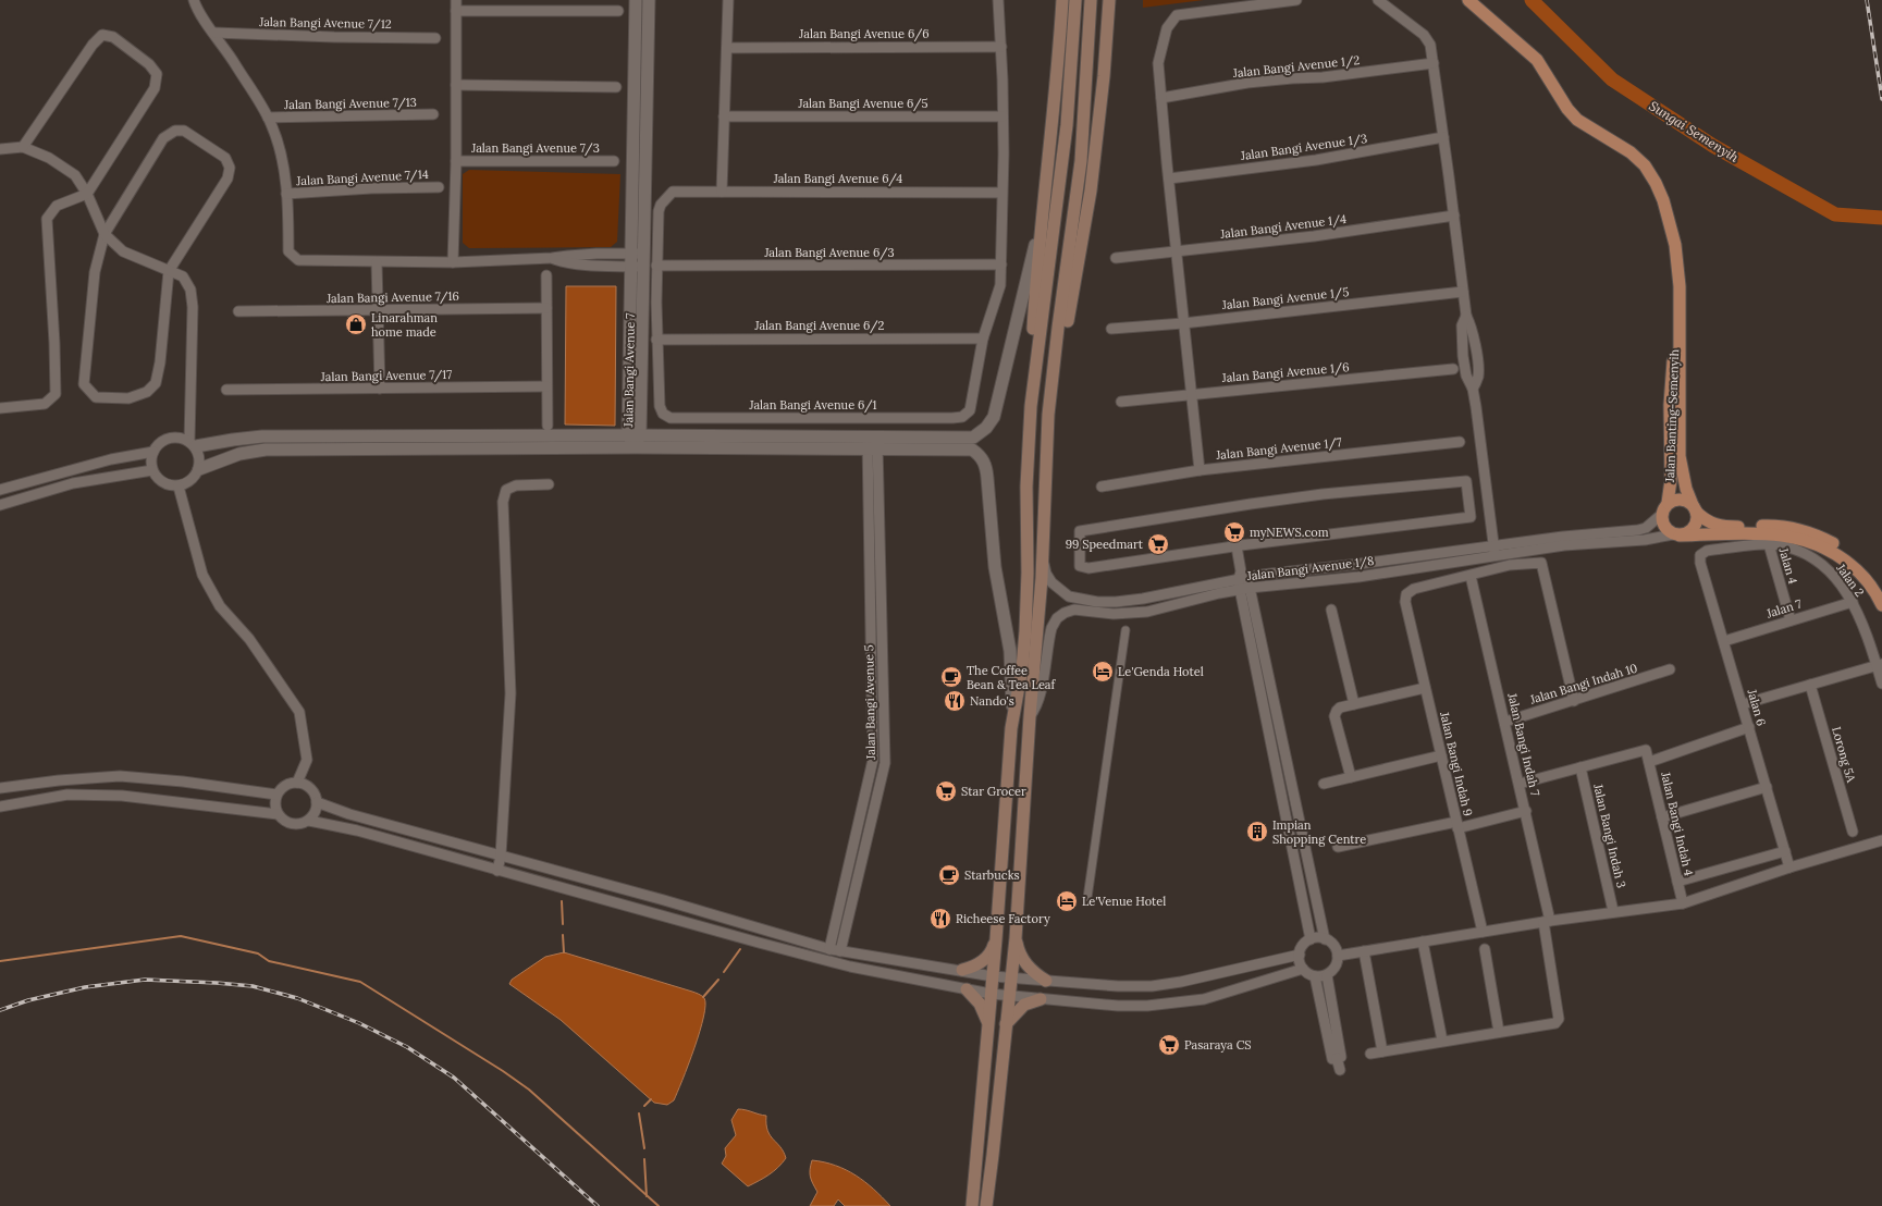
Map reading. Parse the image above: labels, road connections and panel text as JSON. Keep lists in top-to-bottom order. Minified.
{"streets":{"main road":["Jalan Banting-Semenyih"],"street":["Jalan Bangi Avenue 7/12","Jalan Bangi Avenue 6/6","Jalan Bangi Avenue 1/2","Jalan Bangi Avenue 7/13","Jalan Bangi Avenue 6/5","Jalan Bangi Avenue 1/3","Jalan Bangi Avenue 7/3","Jalan Bangi Avenue 7/14","Jalan Bangi Avenue 6/4","Jalan Bangi Avenue 1/4","Jalan Bangi Avenue 6/3","Jalan Bangi Avenue 7/16","Jalan Bangi Avenue 1/5","Jalan Bangi Avenue 6/2","Jalan Bangi Avenue 7","Jalan Bangi Avenue 1/6","Jalan Bangi Avenue 7/17","Jalan Bangi Avenue 6/1","Jalan Bangi Avenue 1/7","Jalan 4","Jalan Bangi Avenue 1/8","Jalan 2","Jalan 7","Jalan Bangi Indah 10","Jalan Bangi Avenue 5","Jalan 6","Jalan Bangi Indah 7","Lorong 5A","Jalan Bangi Indah 9","Jalan Bangi Indah 4","Jalan Bangi Indah 3"]},"crossings":[["Jalan Bangi Avenue 6/4","Jalan Bangi Avenue 6/3"],["Jalan Bangi Avenue 6/2","Jalan Bangi Avenue 6/1"],["Jalan Banting-Semenyih","Jalan Bangi Avenue 1/8"],["Jalan 4","Jalan 2"],["Jalan 4","Jalan 7"],["Jalan 2","Jalan 7"],["Jalan 2","Jalan 6"],["Jalan 7","Jalan 6"],["Jalan Bangi Indah 10","Jalan Bangi Indah 7"],["Jalan Bangi Indah 7","Jalan Bangi Indah 9"],["Jalan Bangi Indah 4","Jalan Bangi Indah 3"]],"water":["Sungai Semenyih"],"places":{"shop":["Linarahman home made"],"supermarket":["myNEWS.com","99 Speedmart","Star Grocer","Pasaraya CS"],"hotel":["Le'Genda Hotel","Le'Venue Hotel"],"cafe":["The Coffee Bean & Tea Leaf","Starbucks"],"restaurant":["Nando's","Richeese Factory"],"building":["Impian Shopping Centre"]}}
